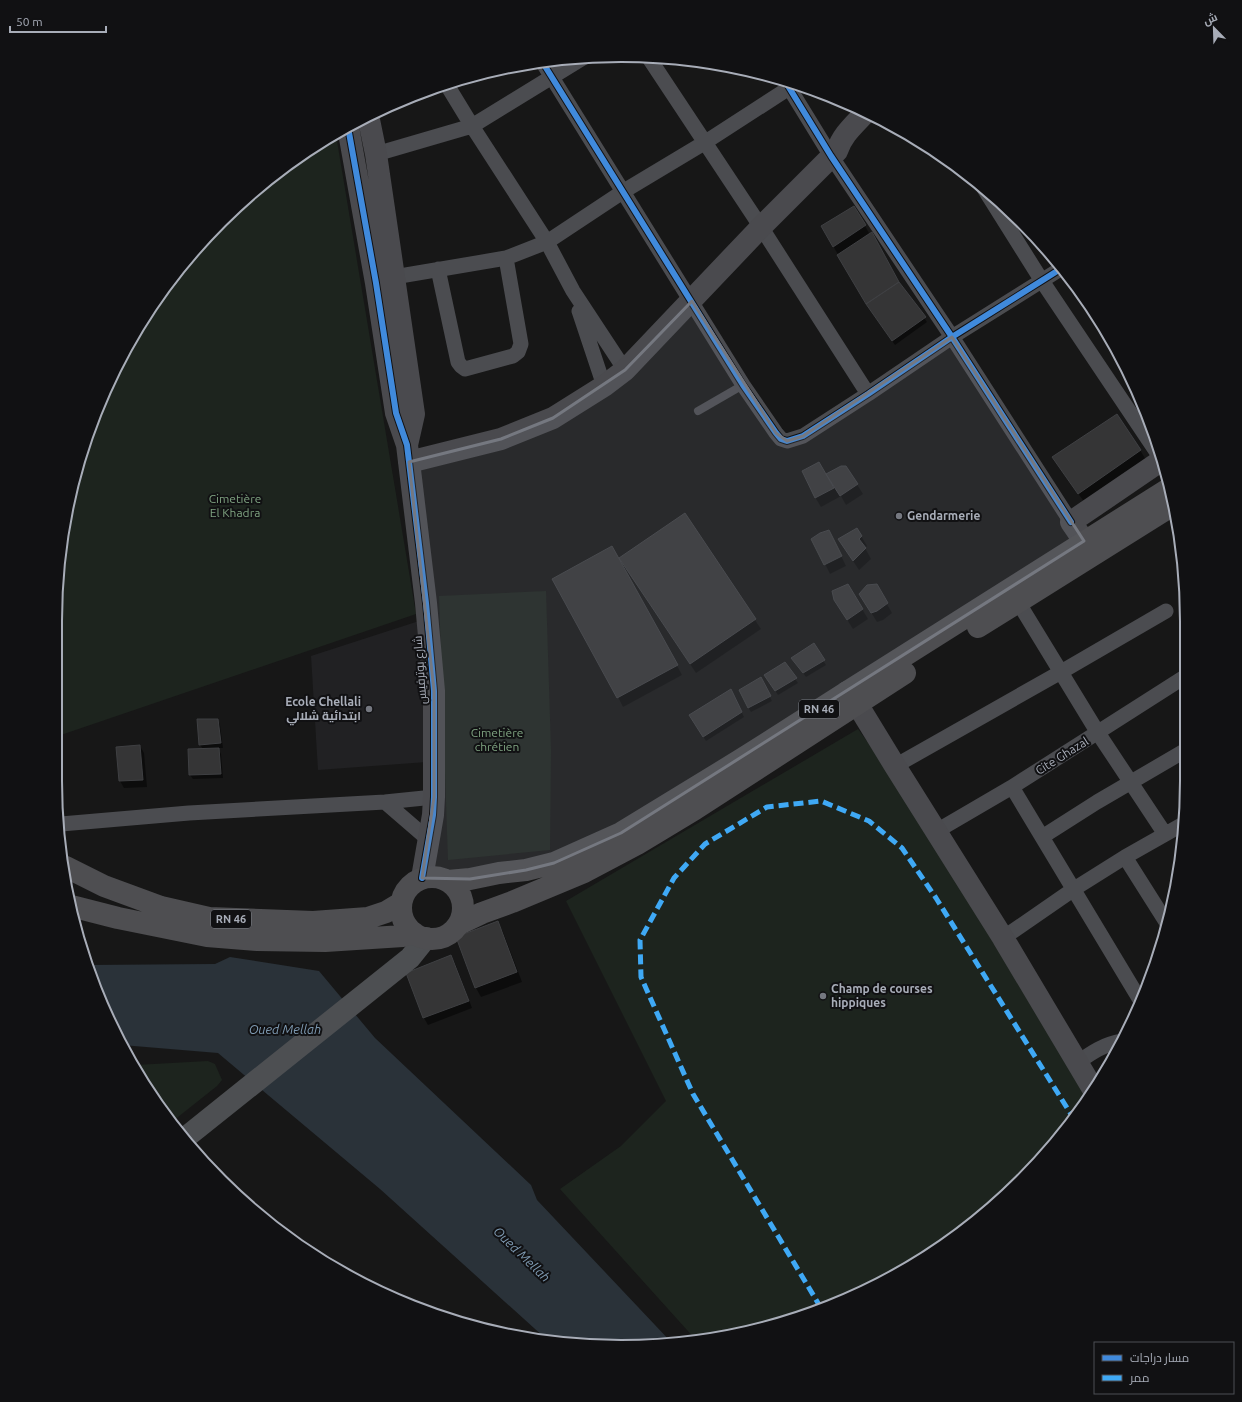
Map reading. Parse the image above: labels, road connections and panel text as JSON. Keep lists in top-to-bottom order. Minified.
{"streets":{"highway":["RN 46"],"street":["شارع بوترفيس","Cite Ghazal"]},"crossings":[["شارع بوترفيس","RN 46"]],"water":["Oued Mellah"],"parks":["Cimetière El Khadra","Cimetière chrétien"],"places":["Gendarmerie","Ecole Chellali ابتدائية شلالي","Champ de courses hippiques"],"legend":["مسار دراجات","ممر"],"scale_bar":"50 m","north":"top left"}
